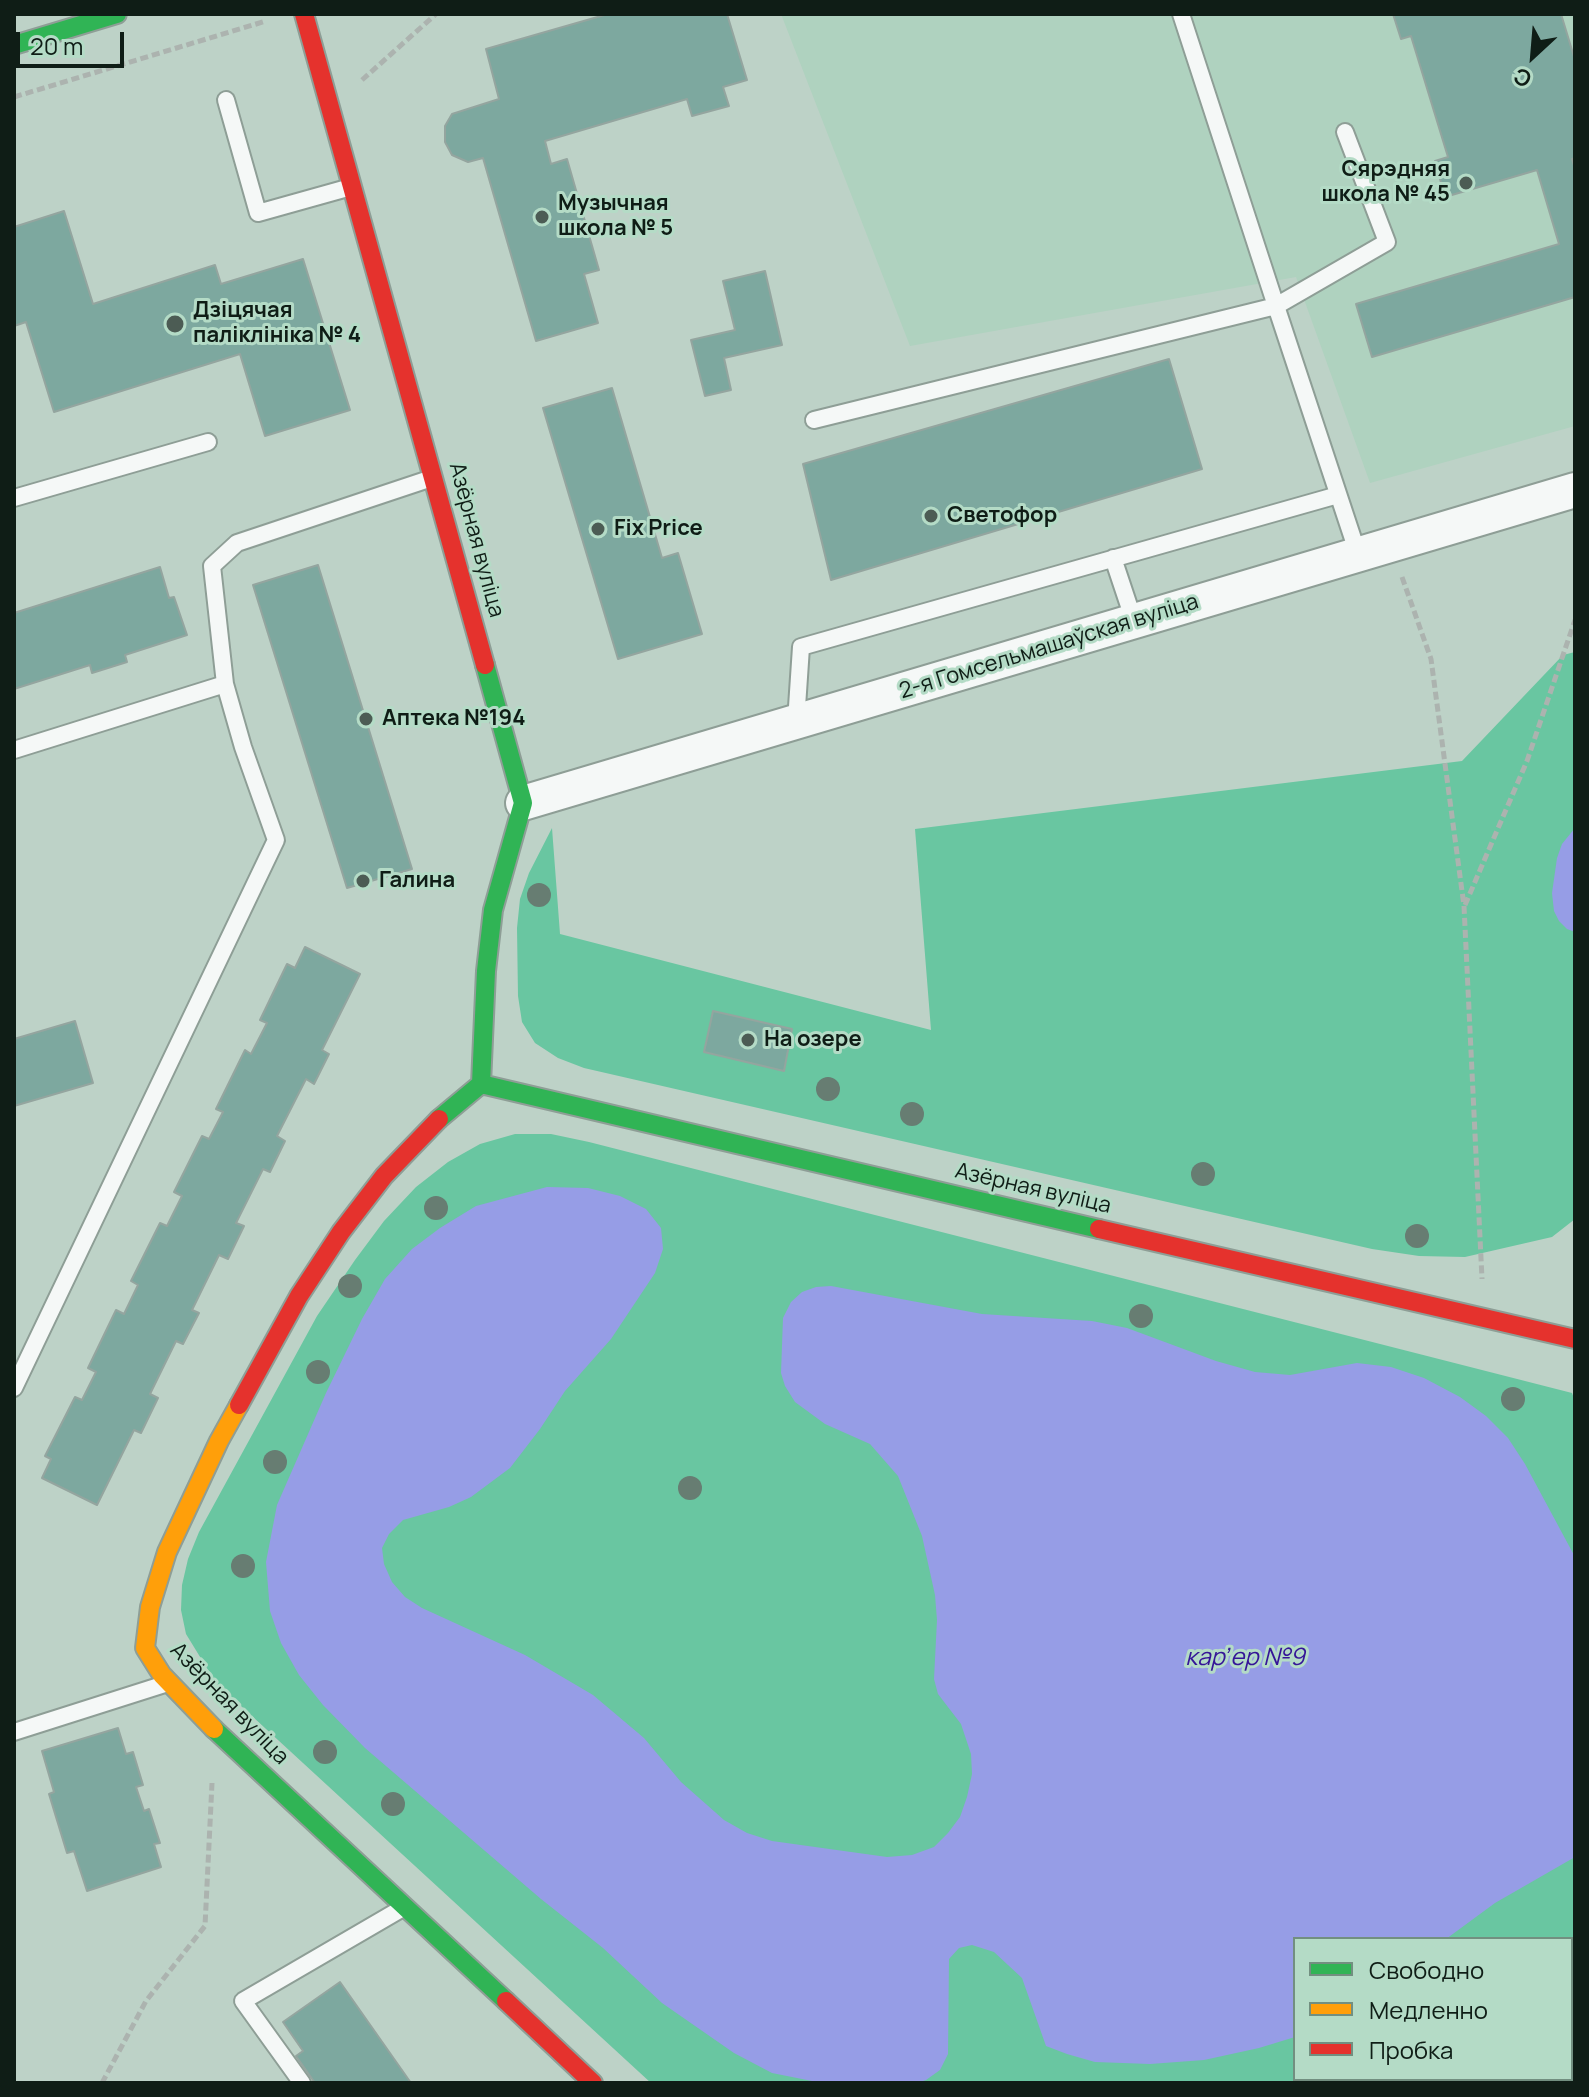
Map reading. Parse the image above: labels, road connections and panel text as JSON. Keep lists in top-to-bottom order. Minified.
{"streets":{"street":["Азёрная вуліца","2-я Гомсельмашаўская вуліца"]},"crossings":[["Азёрная вуліца","2-я Гомсельмашаўская вуліца"]],"water":["карʼер №9"],"places":["Сярэдняя школа № 45","Музычная школа № 5","Дзіцячая паліклініка № 4","Светофор","Fix Price","Аптека №194","Галина","На озере"],"legend":["Свободно","Медленно","Пробка"],"scale_bar":"20 m","north":"bottom left"}
